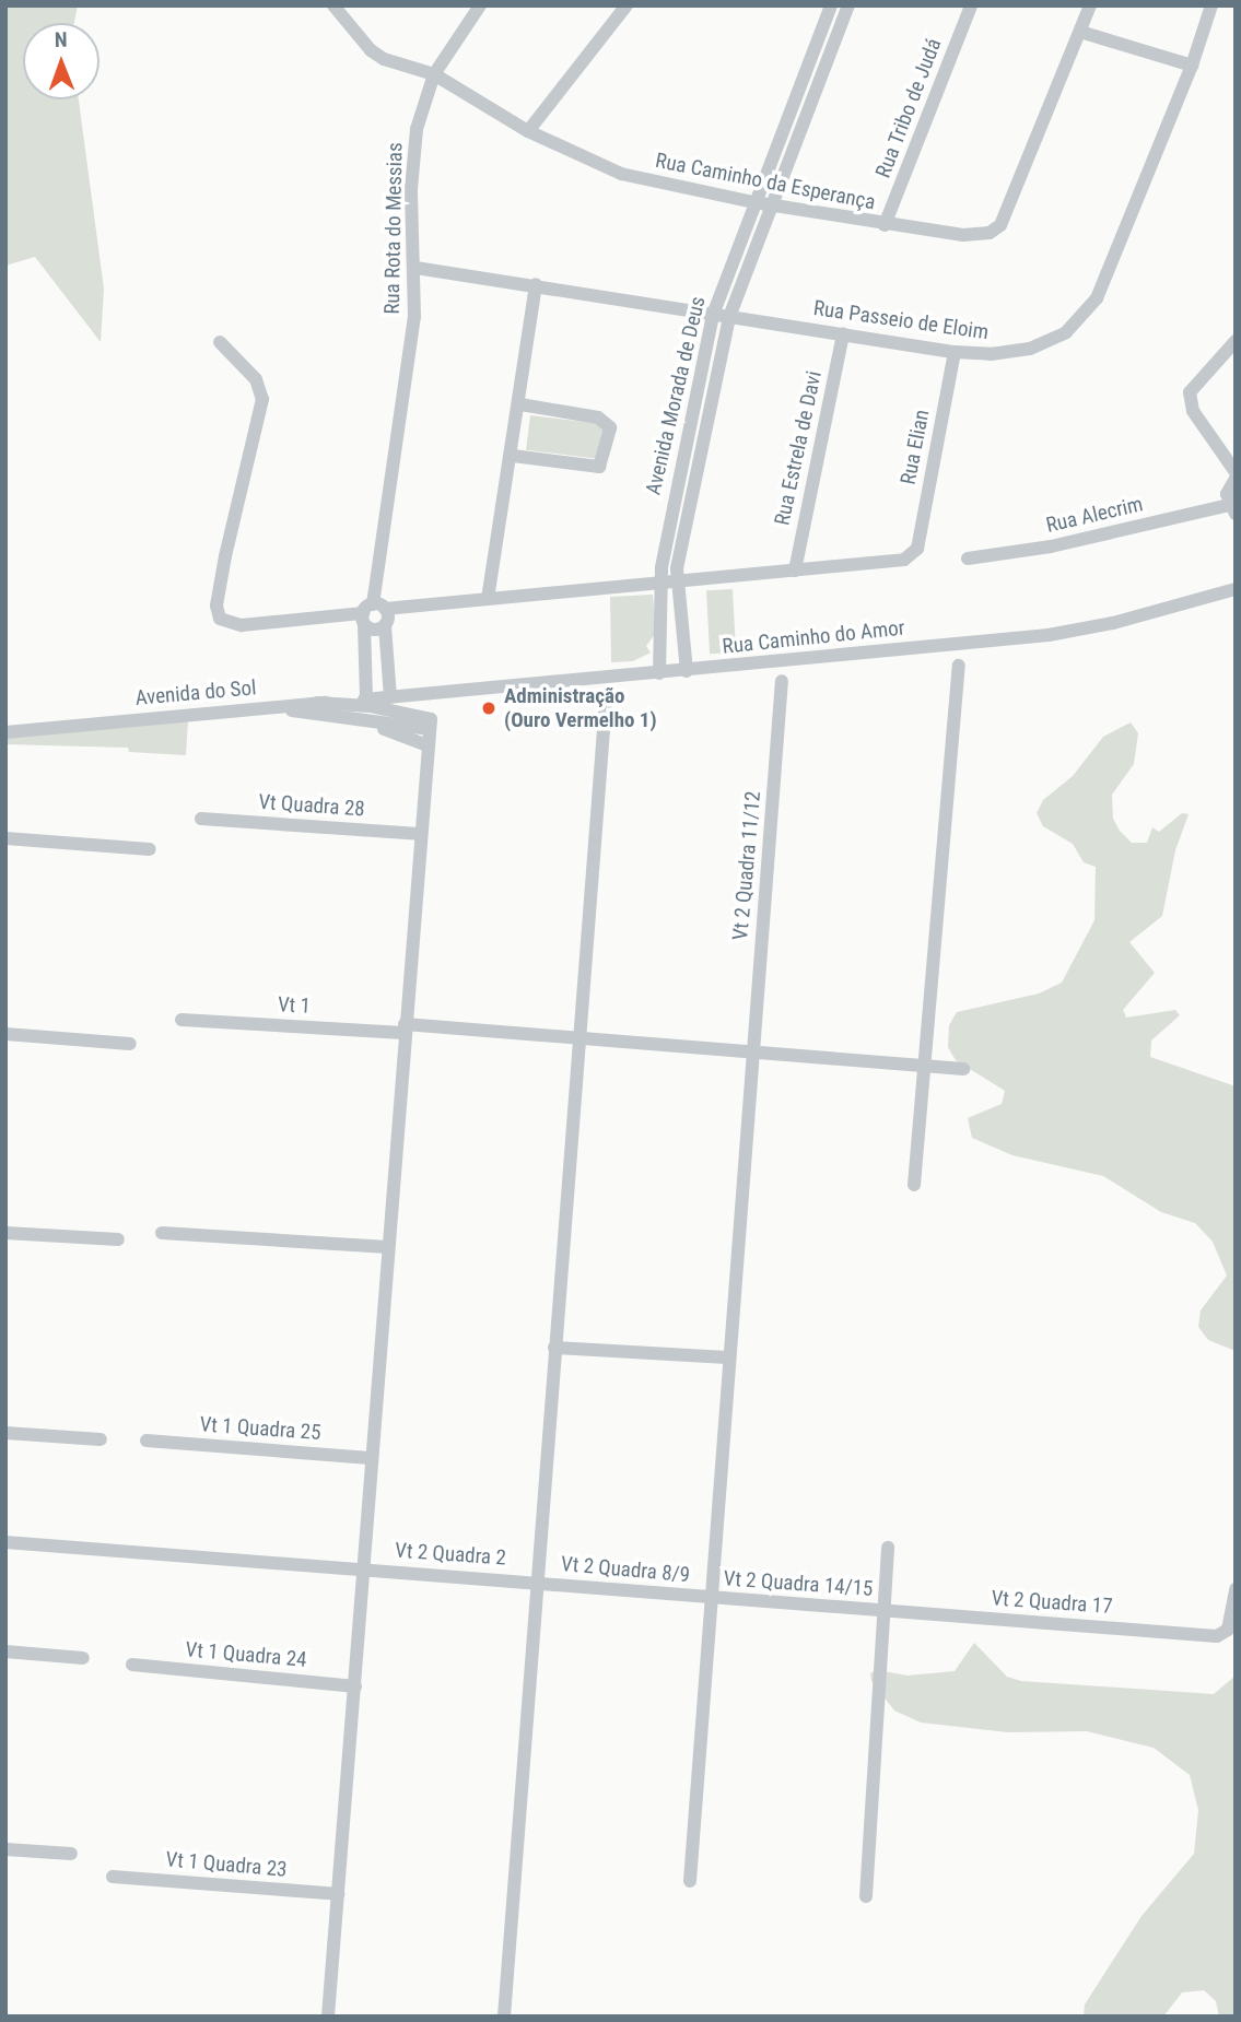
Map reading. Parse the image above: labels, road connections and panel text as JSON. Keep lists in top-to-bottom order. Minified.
{"streets":{"street":["Rua Tribo de Judá","Rua Caminho da Esperança","Rua Rota do Messias","Rua Passeio de Eloim","Avenida Morada de Deus","Rua Elian","Rua Estrela de Davi","Rua Alecrim","Rua Caminho do Amor","Avenida do Sol","Vt Quadra 28","Vt 2 Quadra 11/12","Vt 1","Vt 1 Quadra 25","Vt 2 Quadra 2","Vt 2 Quadra 8/9","Vt 2 Quadra 14/15","Vt 2 Quadra 17","Vt 1 Quadra 24","Vt 1 Quadra 23"]},"crossings":[["Rua Tribo de Judá","Rua Caminho da Esperança"],["Rua Caminho da Esperança","Rua Rota do Messias"],["Rua Caminho da Esperança","Avenida Morada de Deus"],["Rua Rota do Messias","Rua Passeio de Eloim"],["Rua Passeio de Eloim","Avenida Morada de Deus"],["Rua Passeio de Eloim","Rua Elian"],["Rua Passeio de Eloim","Rua Estrela de Davi"],["Avenida Morada de Deus","Rua Caminho do Amor"],["Rua Elian","Rua Estrela de Davi"],["Rua Caminho do Amor","Avenida do Sol"],["Vt 2 Quadra 11/12","Vt 1"],["Vt 2 Quadra 11/12","Vt 2 Quadra 8/9"],["Vt 2 Quadra 11/12","Vt 2 Quadra 14/15"],["Vt 2 Quadra 2","Vt 2 Quadra 8/9"],["Vt 2 Quadra 8/9","Vt 2 Quadra 14/15"],["Vt 2 Quadra 14/15","Vt 2 Quadra 17"]],"places":["Administração (Ouro Vermelho 1)"],"north":"top"}
